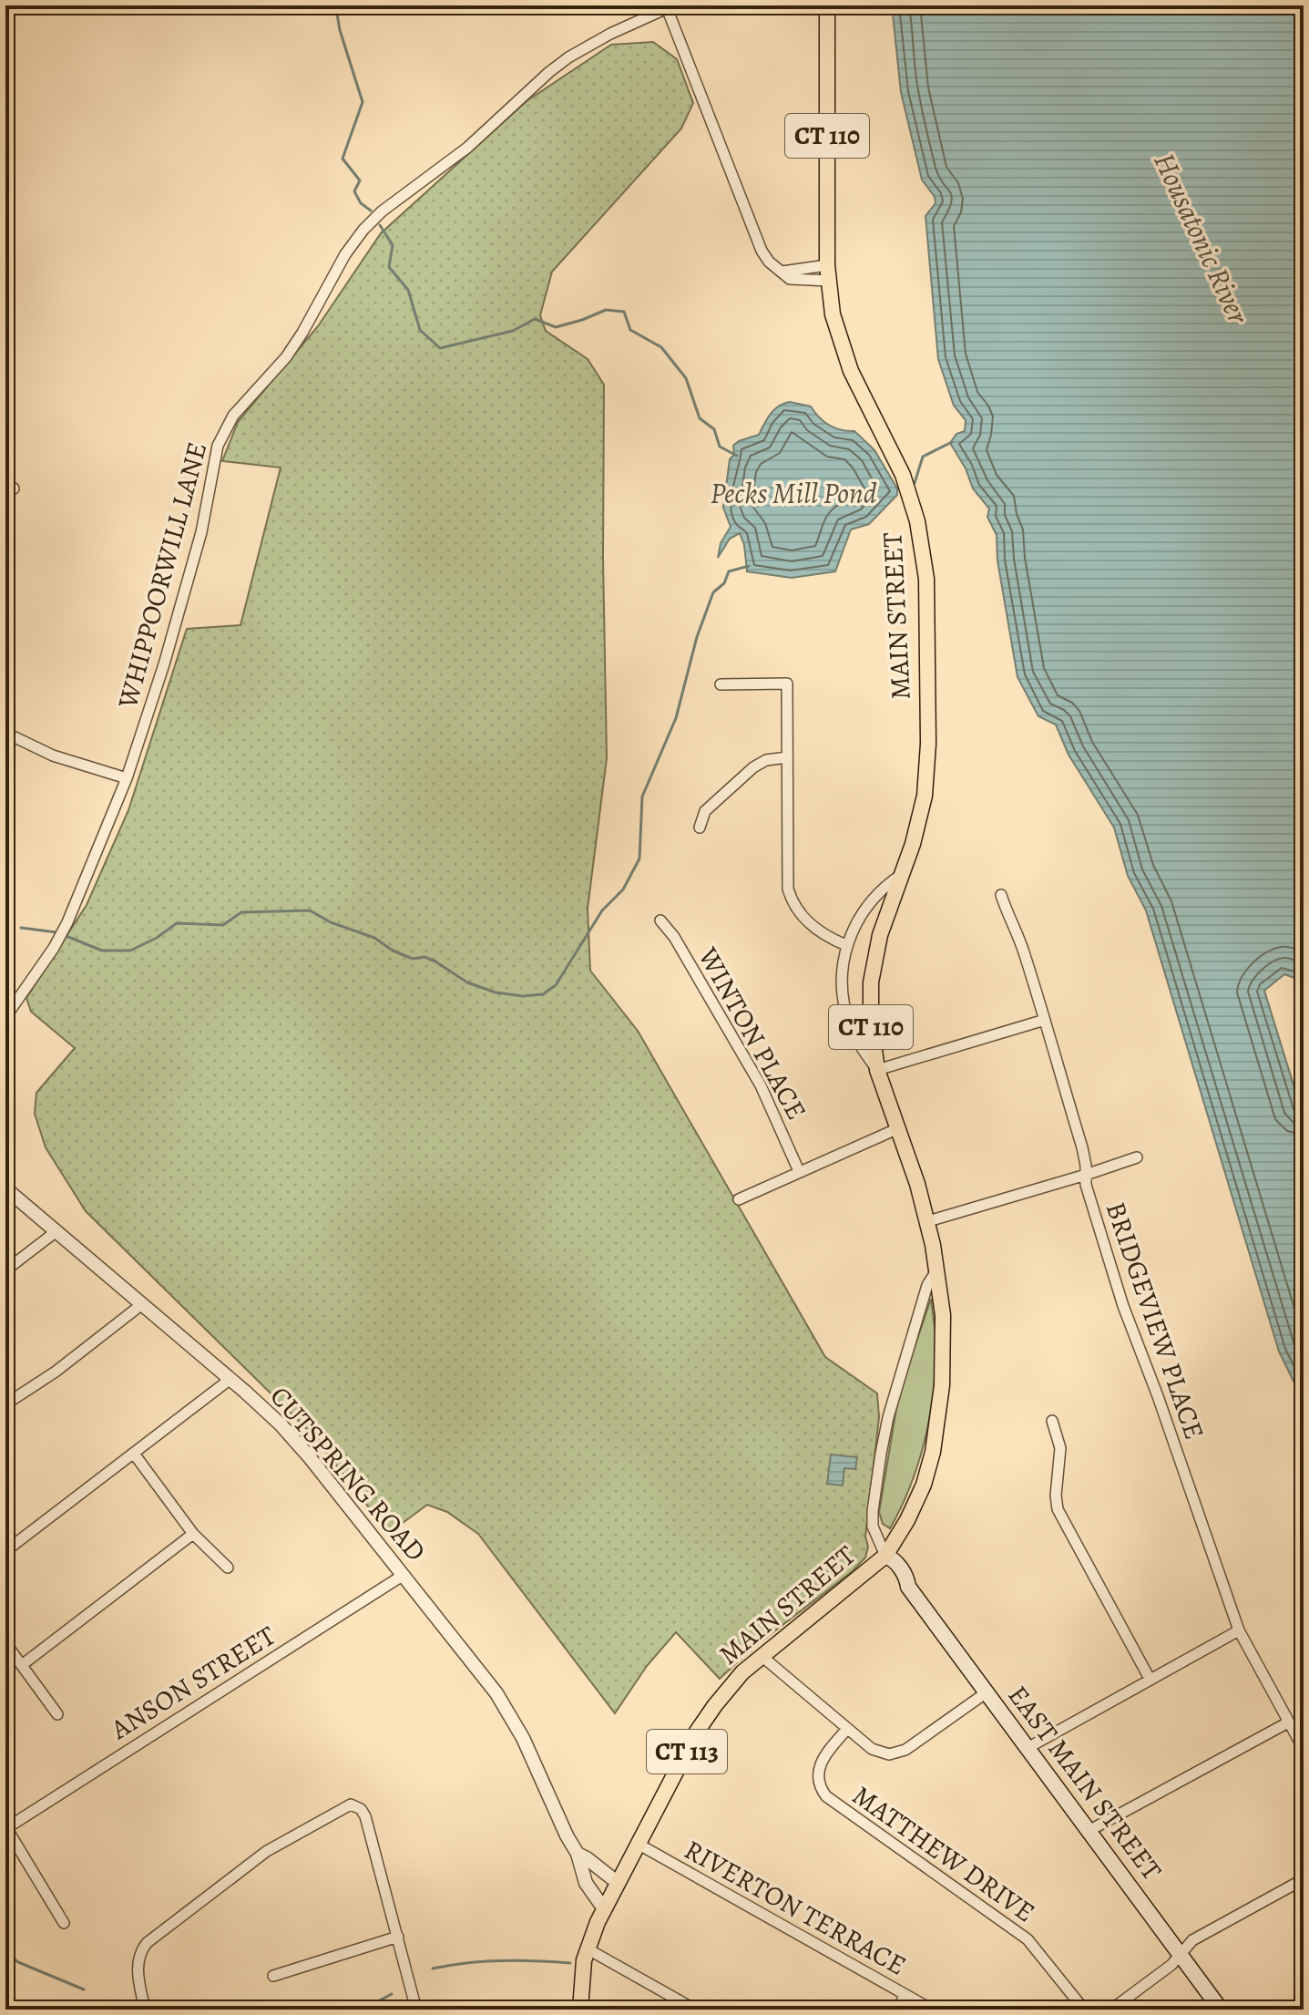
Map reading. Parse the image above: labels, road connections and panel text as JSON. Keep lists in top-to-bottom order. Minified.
{"streets":{"main road":["CT 110","MAIN STREET","CT 113","EAST MAIN STREET"],"street":["WHIPPOORWILL LANE","WINTON PLACE","BRIDGEVIEW PLACE","CUTSPRING ROAD","ANSON STREET","MATTHEW DRIVE","RIVERTON TERRACE"]},"crossings":[["CT 110","MAIN STREET"],["MAIN STREET","CUTSPRING ROAD"],["MAIN STREET","EAST MAIN STREET"],["MAIN STREET","RIVERTON TERRACE"],["CUTSPRING ROAD","ANSON STREET"]],"water":["Housatonic River","Pecks Mill Pond"]}
